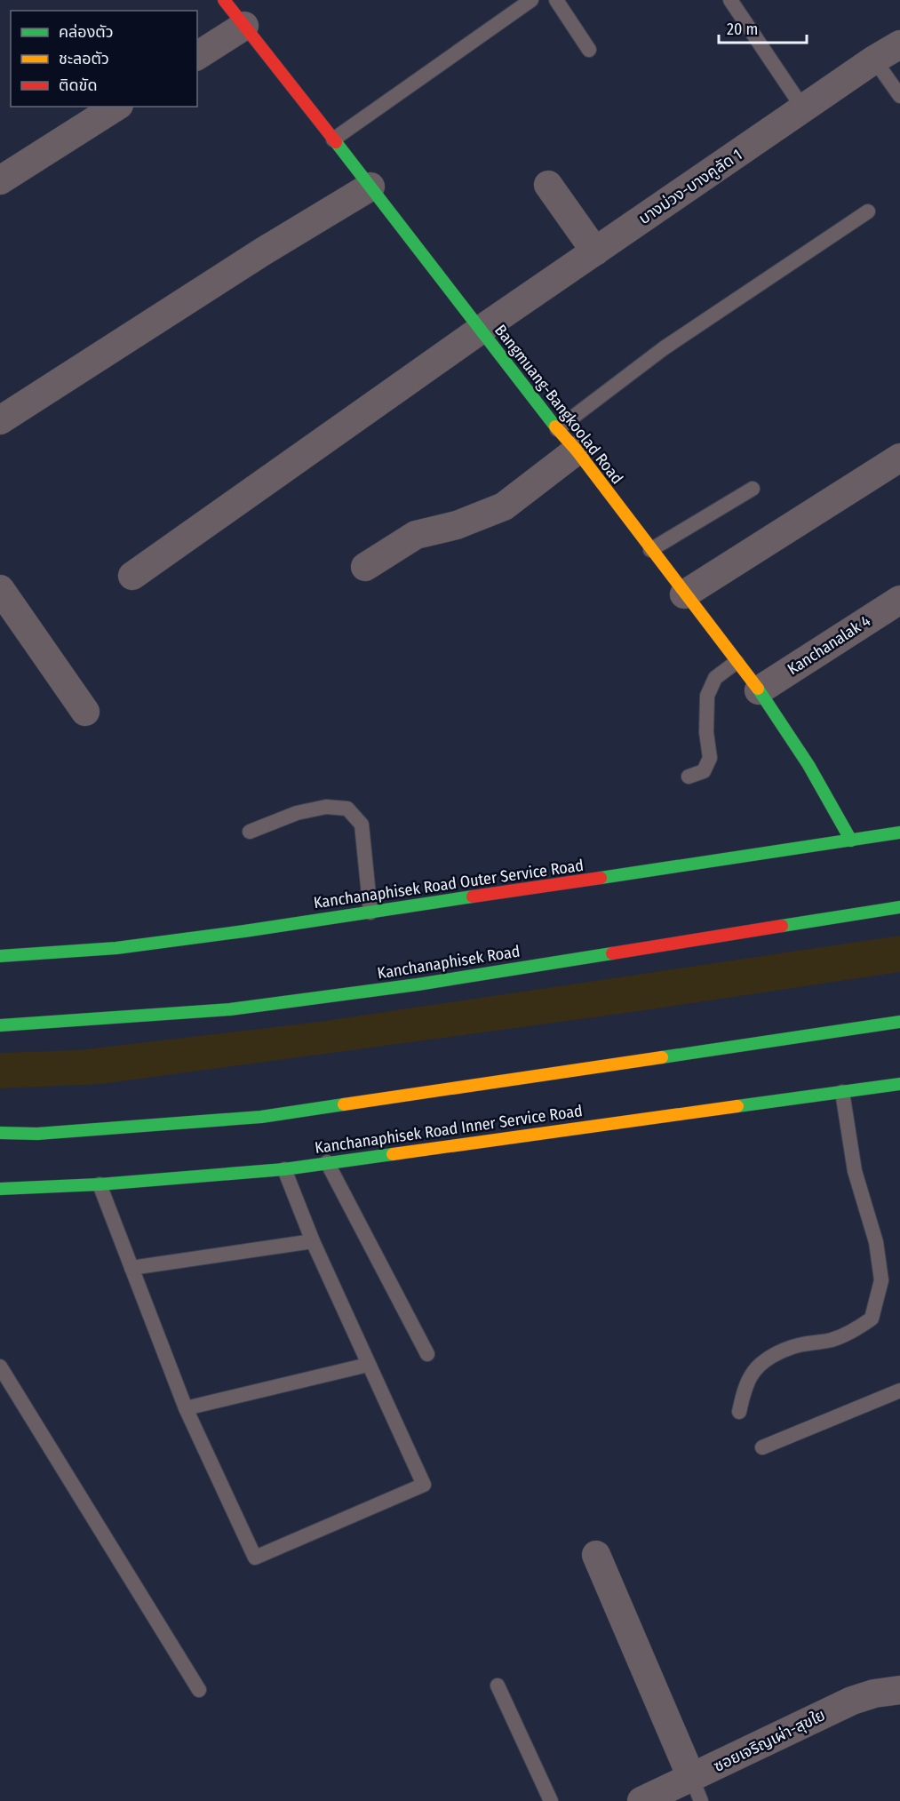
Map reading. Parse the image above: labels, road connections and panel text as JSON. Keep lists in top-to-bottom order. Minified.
{"streets":{"main road":["Bangmuang-Bangkoolad Road","Kanchanaphisek Road Outer Service Road","Kanchanaphisek Road","Kanchanaphisek Road Inner Service Road"],"street":["บางม่วง-บางคูลัด 1","Kanchanalak 4","ซอยเจริญเผ่า-สุขใย"]},"crossings":[["บางม่วง-บางคูลัด 1","Bangmuang-Bangkoolad Road"],["Bangmuang-Bangkoolad Road","Kanchanalak 4"],["Bangmuang-Bangkoolad Road","Kanchanaphisek Road Outer Service Road"]],"legend":["คล่องตัว","ชะลอตัว","ติดขัด"],"scale_bar":"20 m"}
